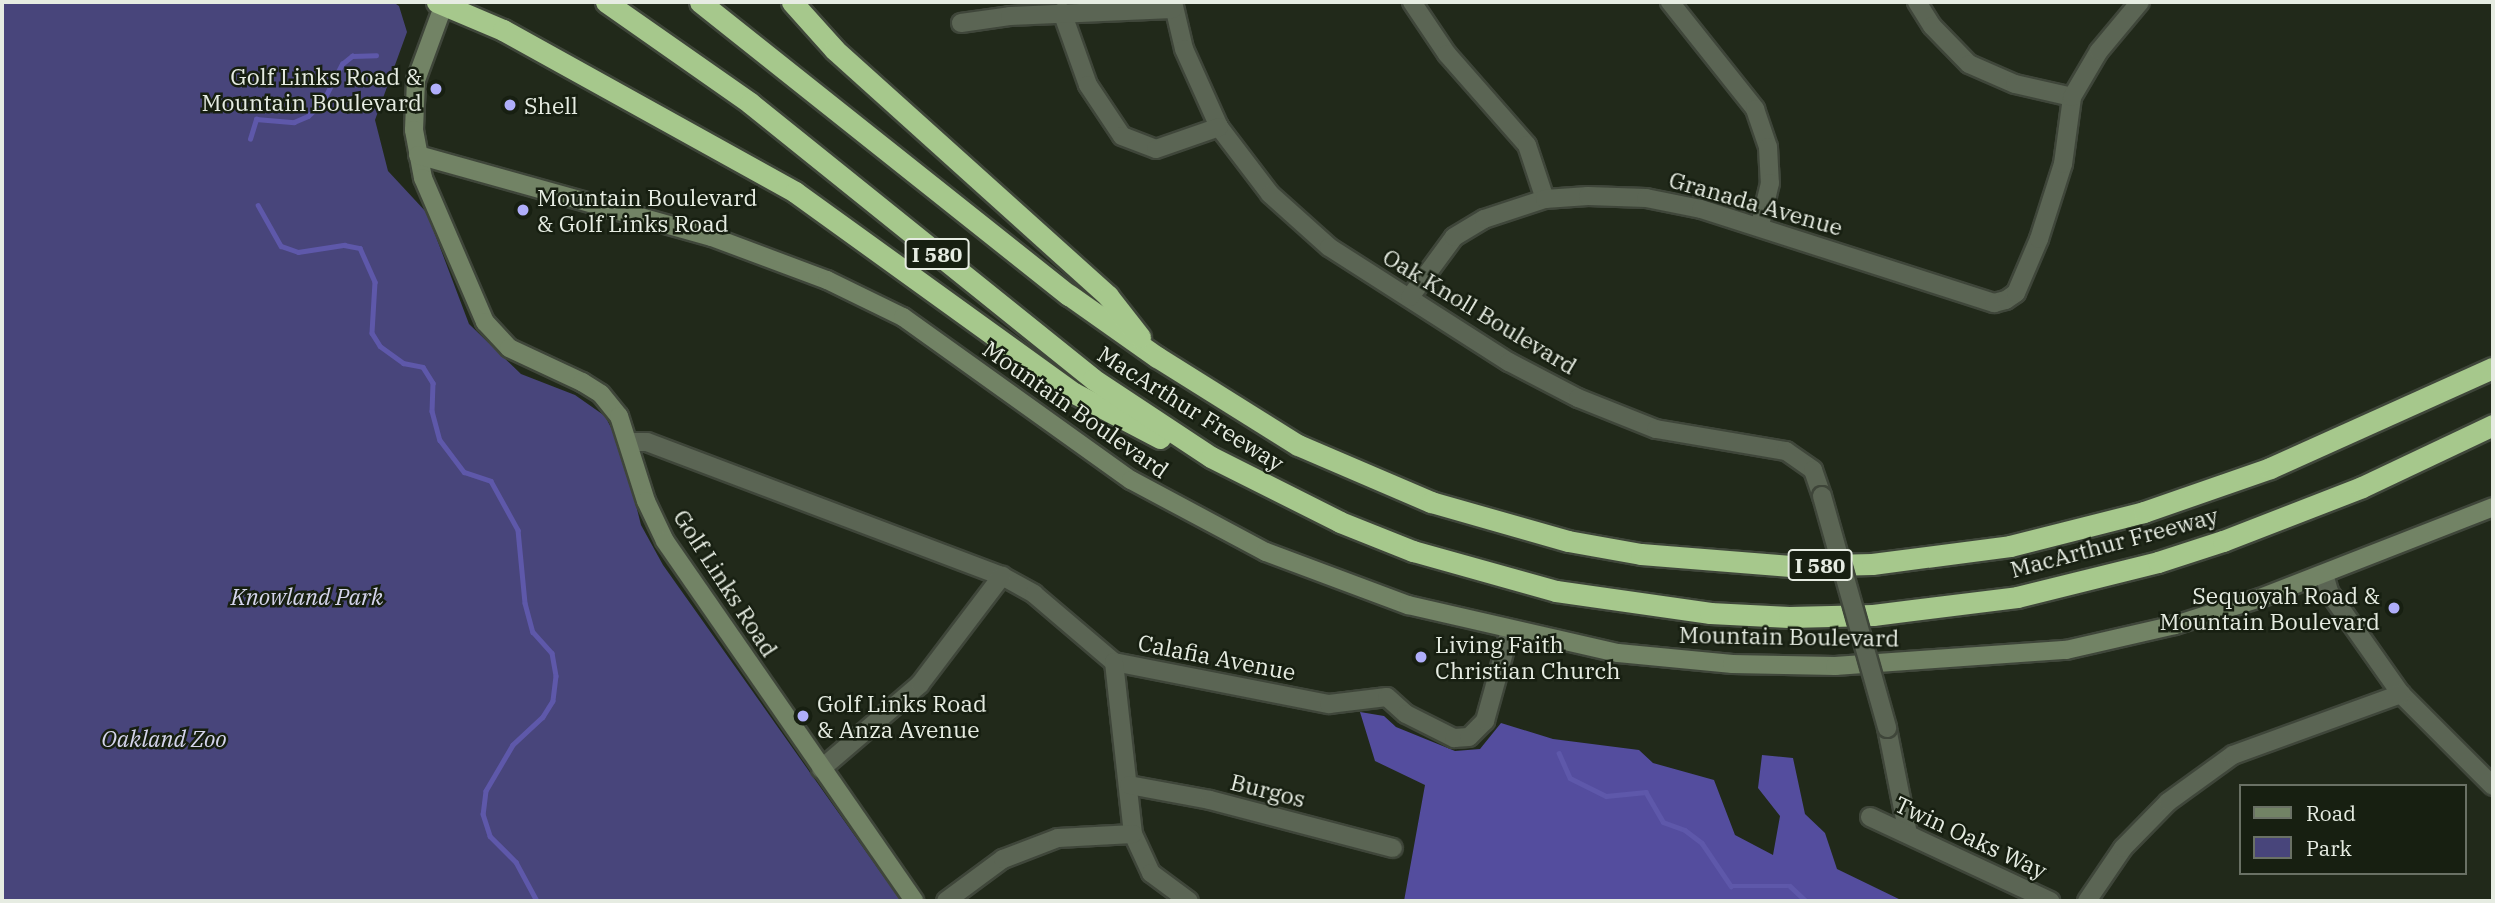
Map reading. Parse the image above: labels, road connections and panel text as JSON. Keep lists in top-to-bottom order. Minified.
{"streets":{"highway":["I 580","MacArthur Freeway"],"street":["Granada Avenue","Oak Knoll Boulevard","Mountain Boulevard","Golf Links Road","Calafia Avenue","Burgos","Twin Oaks Way"]},"crossings":[["Granada Avenue","Oak Knoll Boulevard"],["Oak Knoll Boulevard","Twin Oaks Way"],["Mountain Boulevard","Golf Links Road"],["Mountain Boulevard","Calafia Avenue"],["Golf Links Road","Calafia Avenue"]],"parks":["Knowland Park","Oakland Zoo"],"places":["Golf Links Road & Mountain Boulevard","Shell","Mountain Boulevard & Golf Links Road","Sequoyah Road & Mountain Boulevard","Living Faith Christian Church","Golf Links Road & Anza Avenue"],"legend":["Road","Park"]}
